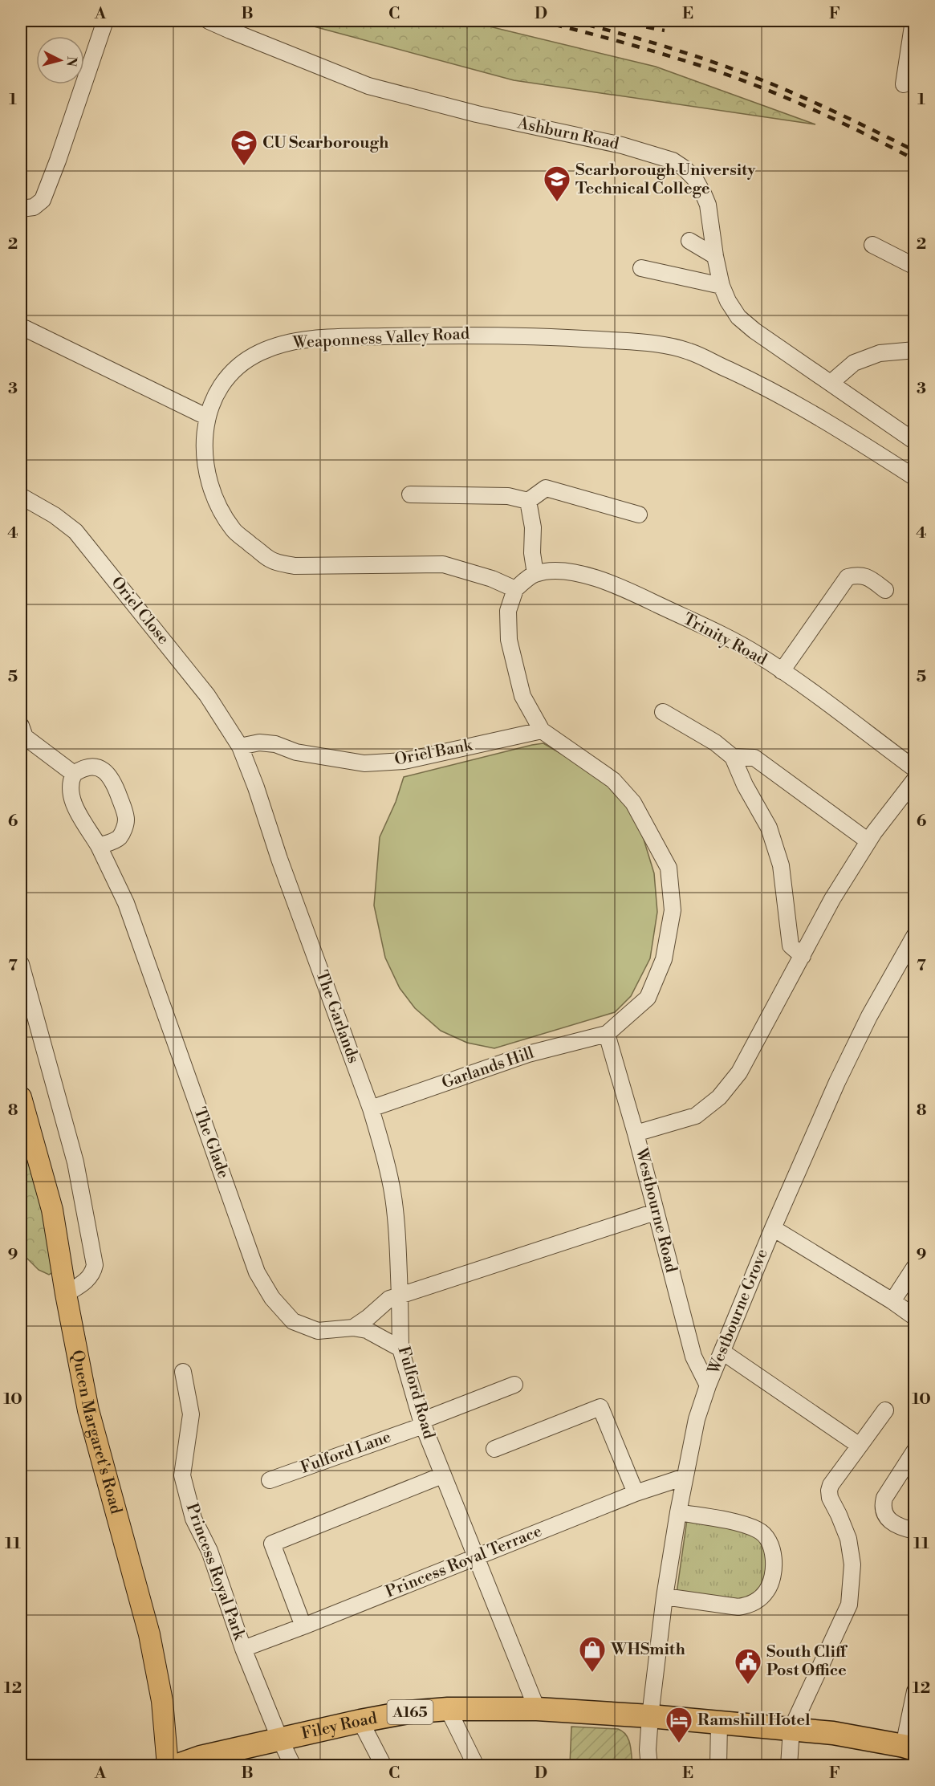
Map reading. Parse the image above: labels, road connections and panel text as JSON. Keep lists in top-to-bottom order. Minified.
{"streets":{"highway":["A165","Filey Road"],"main road":["Queen Margaret's Road"],"street":["Ashburn Road","Weaponness Valley Road","Oriel Close","Trinity Road","Oriel Bank","The Garlands","Garlands Hill","The Glade","Westbourne Road","Westbourne Grove","Fulford Road","Fulford Lane","Princess Royal Terrace","Princess Royal Park"]},"crossings":[["Oriel Close","Oriel Bank"],["Oriel Close","The Garlands"],["Oriel Bank","The Garlands"],["The Garlands","Garlands Hill"],["The Garlands","Fulford Road"],["Garlands Hill","Westbourne Road"],["Westbourne Road","Westbourne Grove"],["Westbourne Grove","Princess Royal Terrace"],["Westbourne Grove","A165"],["Westbourne Grove","Filey Road"],["Fulford Road","Fulford Lane"],["Fulford Road","Princess Royal Terrace"],["Fulford Road","Filey Road"],["Princess Royal Terrace","Princess Royal Park"],["Princess Royal Park","Filey Road"],["A165","Filey Road"]],"places":{"school or university":["CU Scarborough","Scarborough University Technical College"],"shop":["WHSmith"],"public building":["South Cliff Post Office"],"hotel":["Ramshill Hotel"]},"north":"right","grid":{"columns":["A","B","C","D","E","F"],"rows":["1","2","3","4","5","6","7","8","9","10","11","12"]}}
